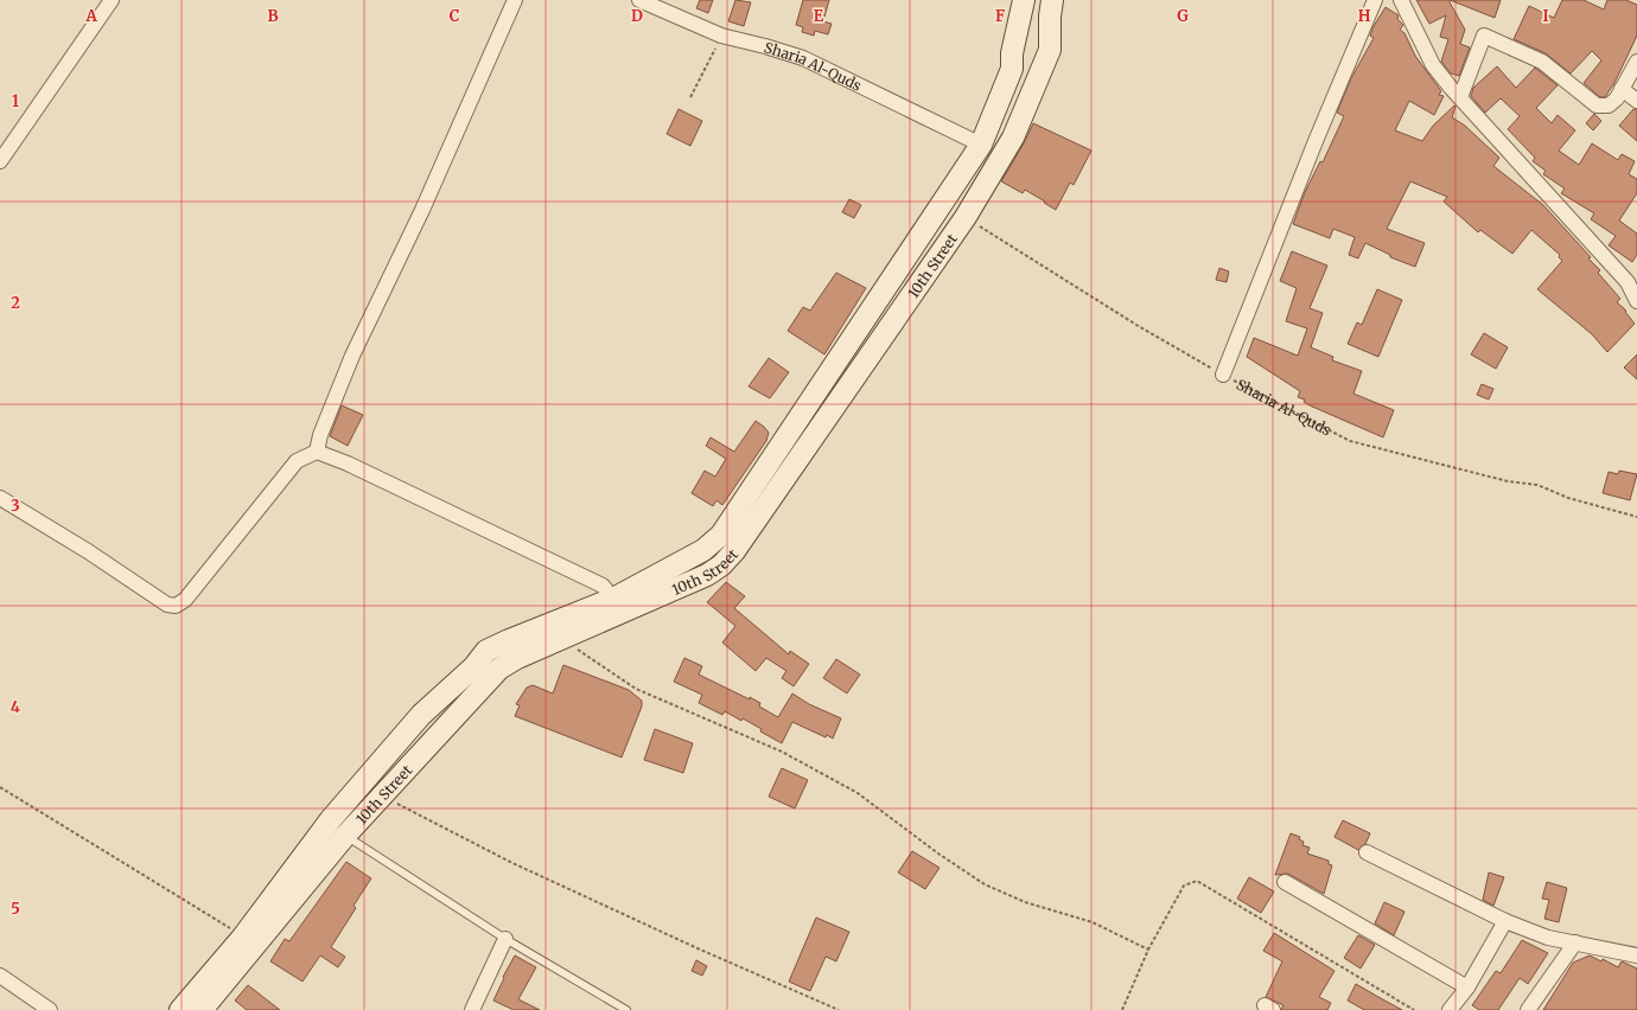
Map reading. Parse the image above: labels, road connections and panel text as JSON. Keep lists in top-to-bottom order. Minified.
{"streets":{"main road":["10th Street"],"street":["Sharia Al-Quds"]},"crossings":[["Sharia Al-Quds","10th Street"]],"grid":{"columns":["A","B","C","D","E","F","G","H","I"],"rows":["1","2","3","4","5"]}}
